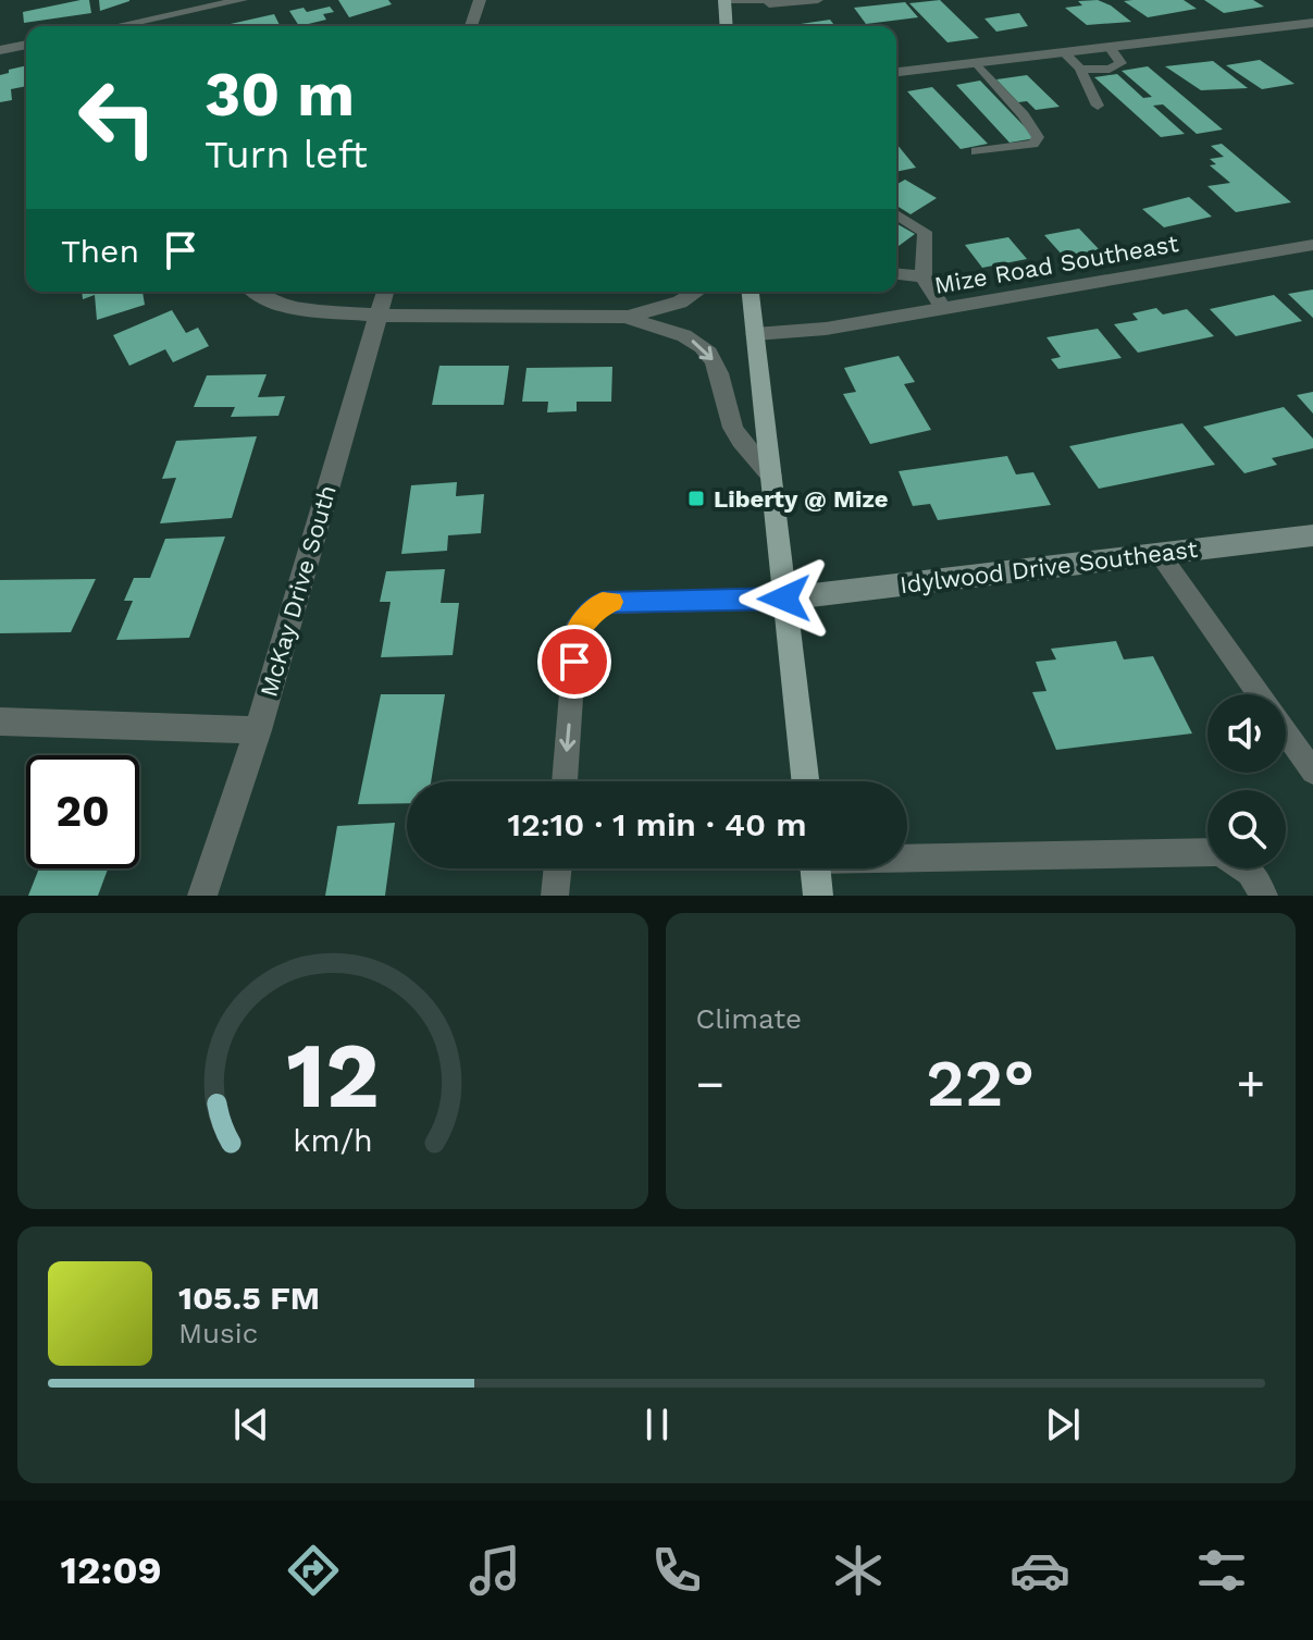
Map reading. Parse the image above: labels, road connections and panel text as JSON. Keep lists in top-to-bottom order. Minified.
{"streets":{"street":["Mize Road Southeast","Idylwood Drive Southeast","McKay Drive South"]},"places":{"transit":["Liberty @ Mize"]},"page":{"turn":["30 m","Turn left"],"then":"Then","limit":"20","trip":"12:10 · 1 min · 40 m","tile":"Climate","heat":["−","22°","+"],"song":["105.5 FM","Music"],"tabs":"12:09","gauge":["12","km/h"]}}
